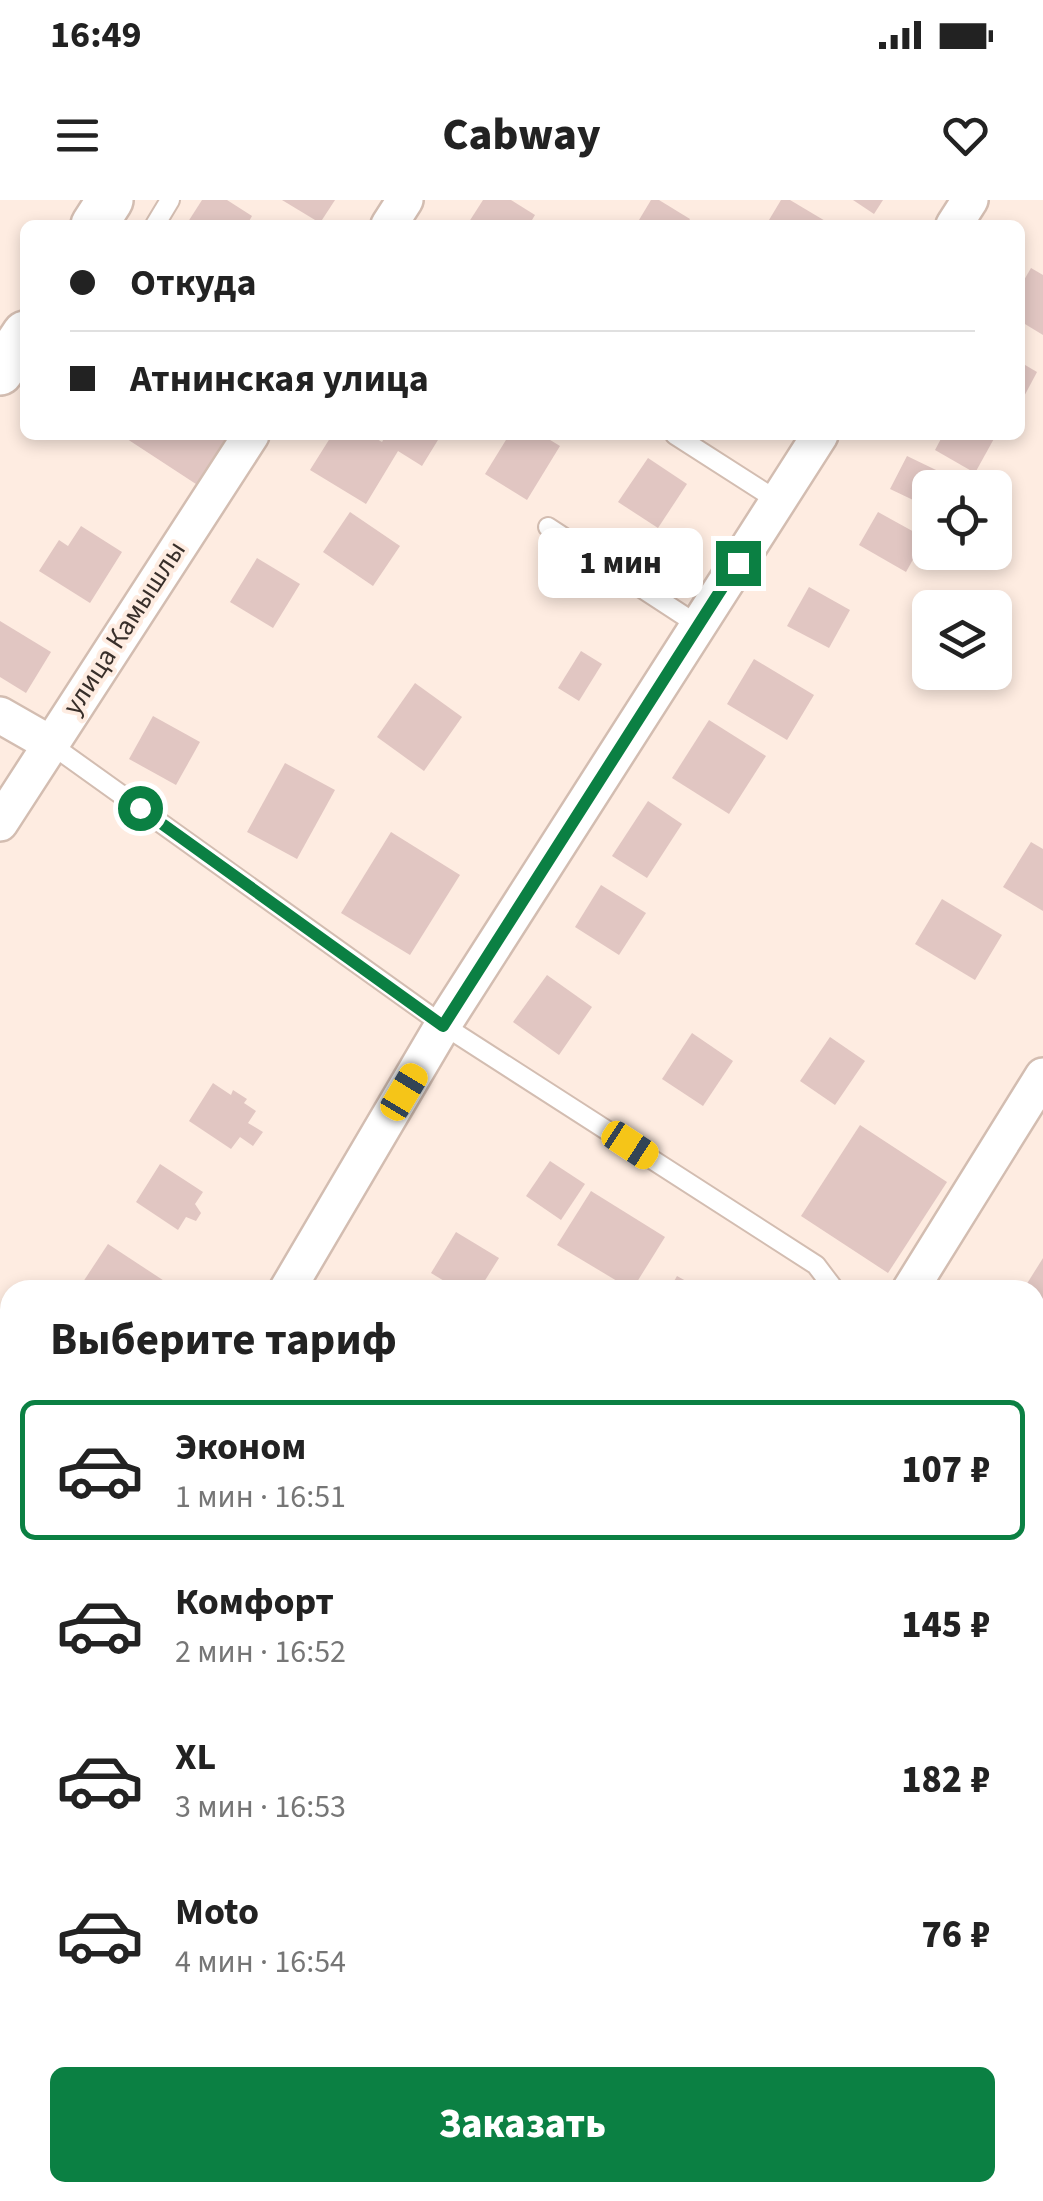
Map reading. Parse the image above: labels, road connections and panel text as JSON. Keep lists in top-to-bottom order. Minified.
{"streets":{"street":["улица Камышлы"]},"page":{"status":"16:49","header":"Cabway","banner":["Откуда","Атнинская улица"],"bubble":"1 мин","heading":"Выберите тариф","list":[{"name":"Эконом","note":"1 мин · 16:51","value":"107 ₽"},{"name":"Комфорт","note":"2 мин · 16:52","value":"145 ₽"},{"name":"XL","note":"3 мин · 16:53","value":"182 ₽"},{"name":"Moto","note":"4 мин · 16:54","value":"76 ₽"}],"buttons":"Заказать"}}
